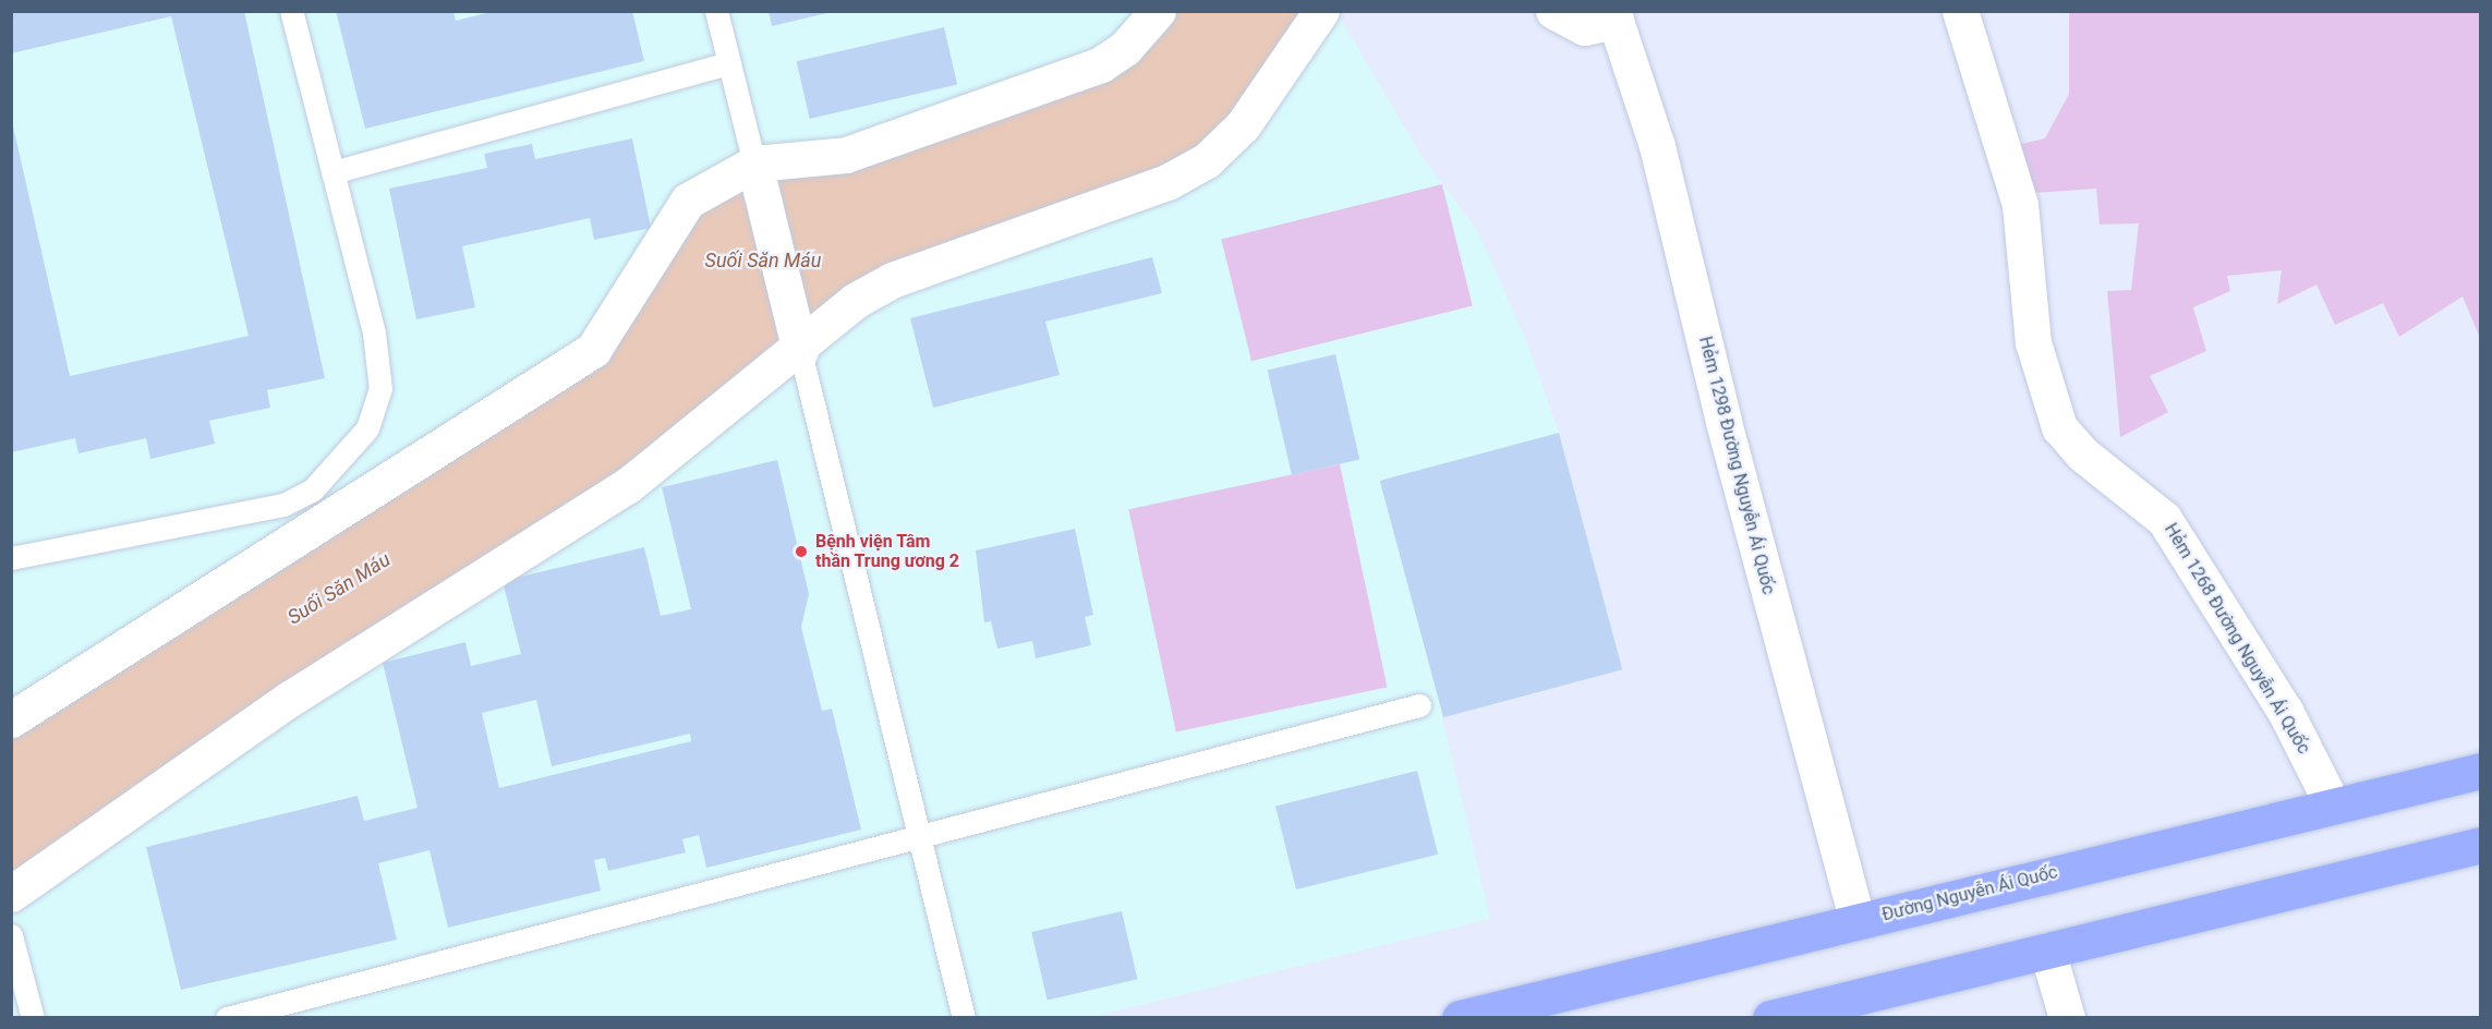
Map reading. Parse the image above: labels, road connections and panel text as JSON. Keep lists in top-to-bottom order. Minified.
{"streets":{"main road":["Đường Nguyễn Ái Quốc"],"street":["Hẻm 1298 Đường Nguyễn Ái Quốc","Hẻm 1268 Đường Nguyễn Ái Quốc"]},"crossings":[["Hẻm 1298 Đường Nguyễn Ái Quốc","Đường Nguyễn Ái Quốc"],["Hẻm 1268 Đường Nguyễn Ái Quốc","Đường Nguyễn Ái Quốc"]],"water":["Suối Săn Máu"],"places":["Bệnh viện Tâm thần Trung ương 2"]}
